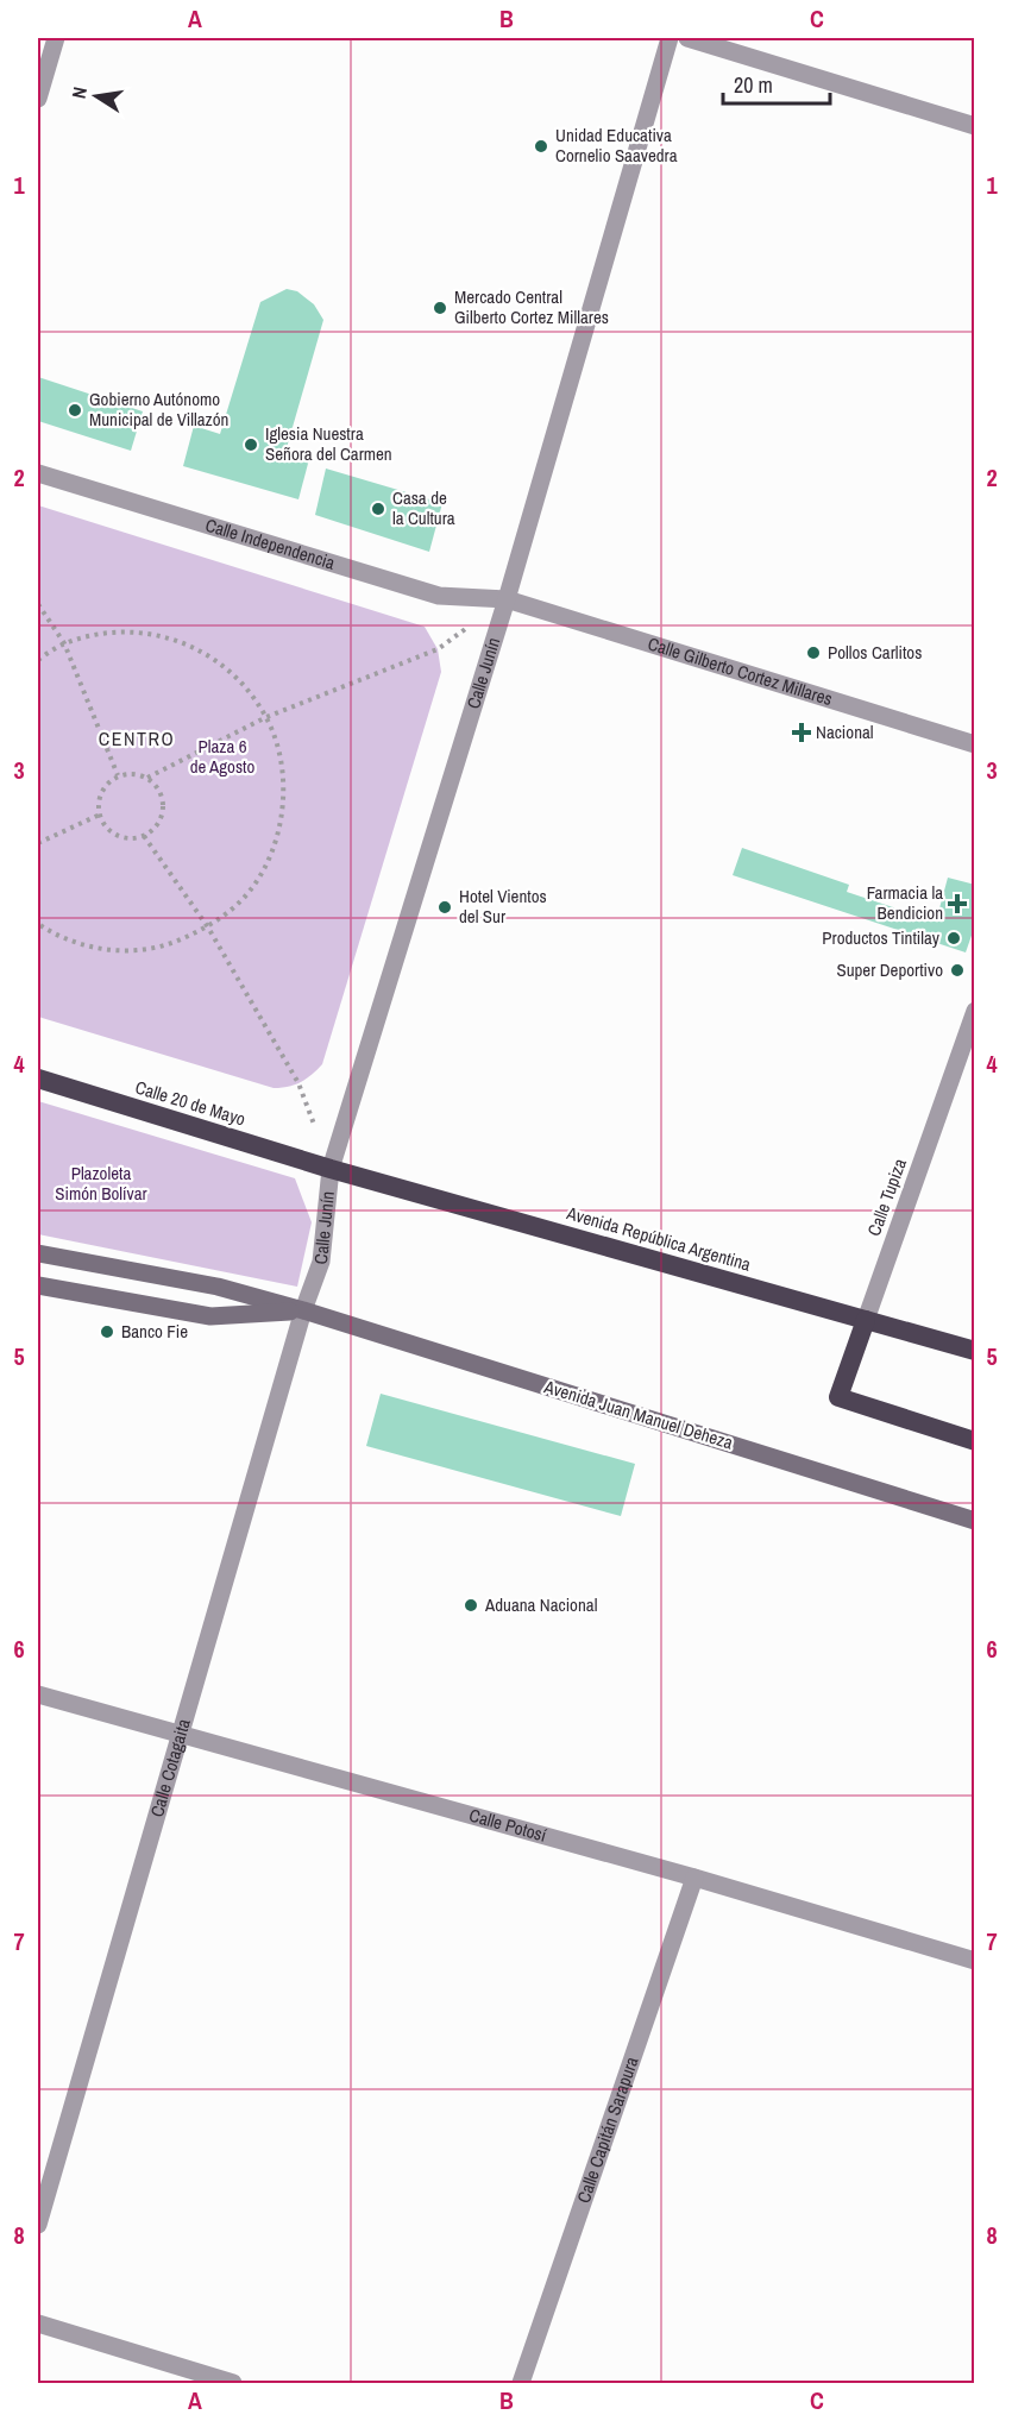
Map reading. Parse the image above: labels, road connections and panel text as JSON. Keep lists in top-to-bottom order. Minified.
{"streets":{"highway":["Calle 20 de Mayo","Calle Tupiza","Avenida República Argentina"],"main road":["Avenida Juan Manuel Deheza"],"street":["Calle Independencia","Calle Gilberto Cortez Millares","Calle Junín","Calle Cotagaita","Calle Potosí","Calle Capitán Sarapura"]},"crossings":[["Calle Independencia","Calle Gilberto Cortez Millares"],["Calle Independencia","Calle Junín"],["Calle Gilberto Cortez Millares","Calle Junín"],["Calle Junín","Calle 20 de Mayo"],["Calle Junín","Avenida República Argentina"],["Calle Junín","Avenida Juan Manuel Deheza"],["Calle Junín","Calle Cotagaita"],["Calle 20 de Mayo","Avenida República Argentina"],["Calle Tupiza","Avenida República Argentina"],["Avenida Juan Manuel Deheza","Calle Cotagaita"],["Calle Cotagaita","Calle Potosí"],["Calle Potosí","Calle Capitán Sarapura"]],"districts":["CENTRO"],"parks":["Plaza 6 de Agosto","Plazoleta Simón Bolívar"],"places":{"other":["Unidad Educativa Cornelio Saavedra","Mercado Central Gilberto Cortez Millares","Gobierno Autónomo Municipal de Villazón","Iglesia Nuestra Señora del Carmen","Casa de la Cultura","Pollos Carlitos","Hotel Vientos del Sur","Productos Tintilay","Super Deportivo","Banco Fie","Aduana Nacional"],"health":["Nacional","Farmacia la Bendicion"]},"scale_bar":"20 m","north":"left","grid":{"columns":["A","B","C"],"rows":["1","2","3","4","5","6","7","8"]}}
